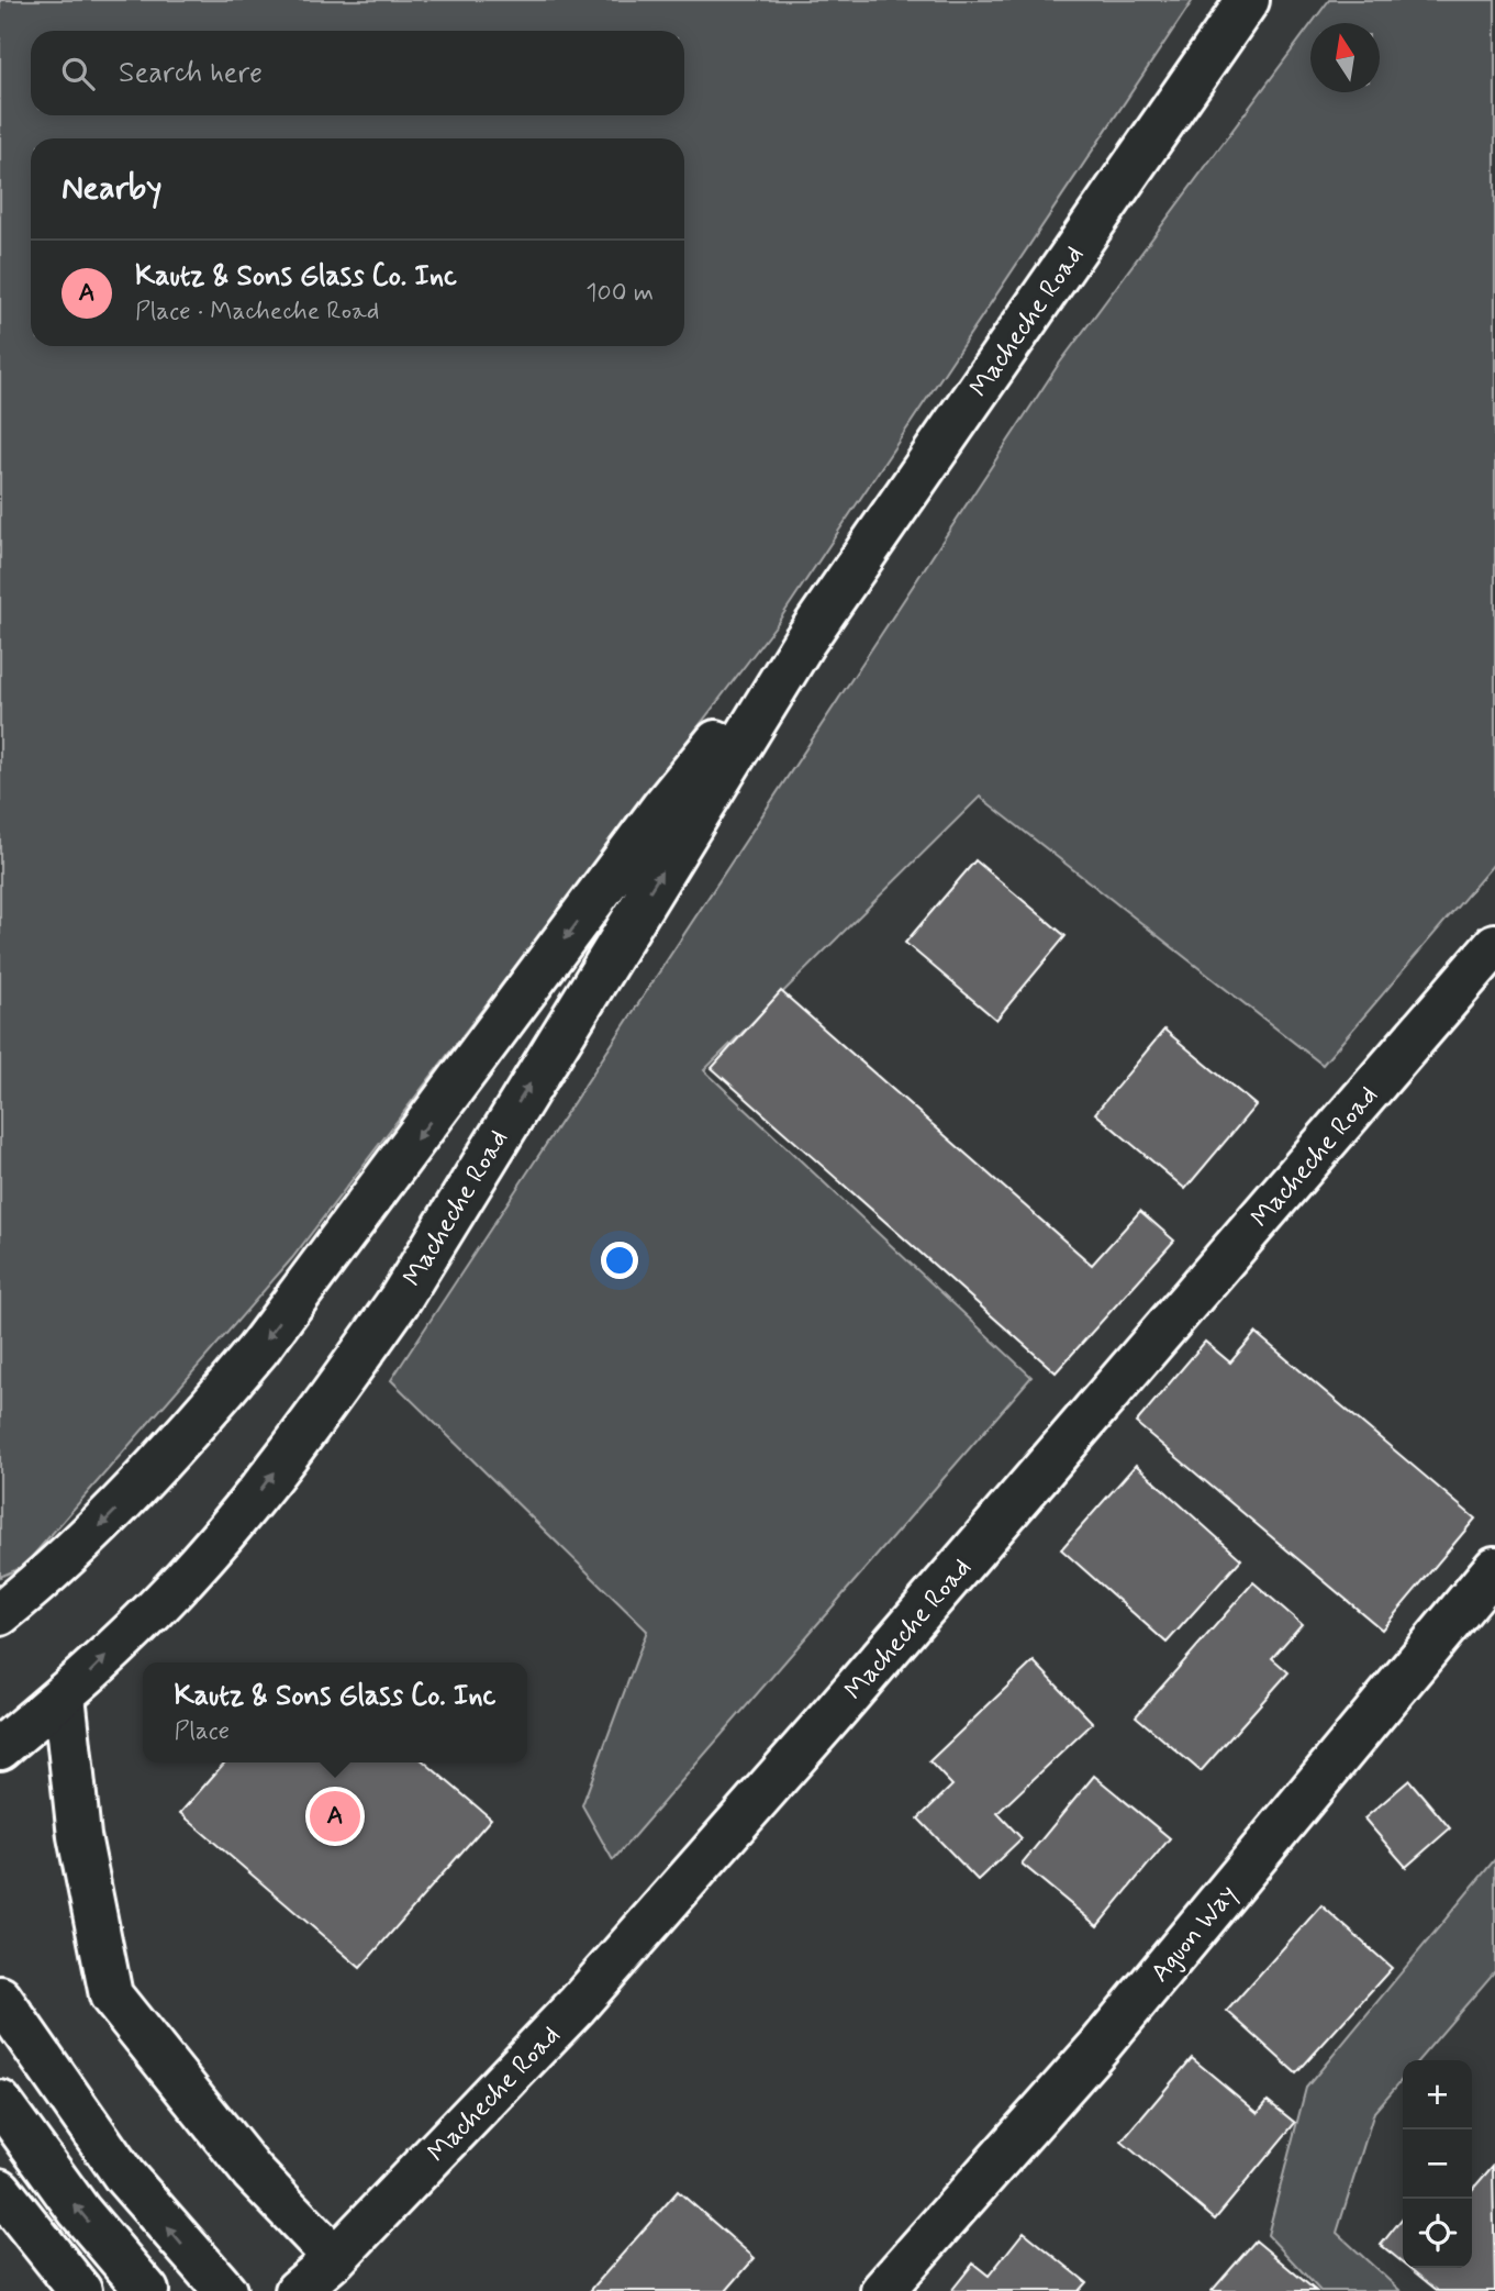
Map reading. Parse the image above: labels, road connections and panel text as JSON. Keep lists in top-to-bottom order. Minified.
{"streets":{"main road":["Macheche Road","Aguon Way"]},"north":"top","page":{"search":"Search here","heading":"Nearby","list":[{"mark":"A","name":"Kautz & Sons Glass Co. Inc","note":"Place · Macheche Road","value":"100 m"}],"popup":["Kautz & Sons Glass Co. Inc","Place"],"pins":"A","map_buttons":["+","−"]}}
